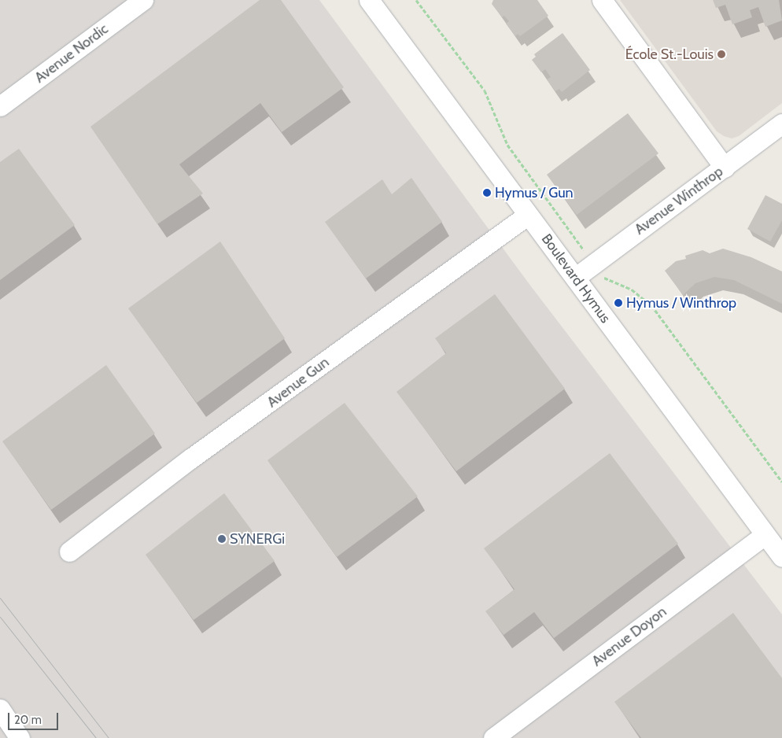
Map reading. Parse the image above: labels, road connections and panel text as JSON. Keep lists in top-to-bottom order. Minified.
{"streets":{"street":["Avenue Nordic","Avenue Winthrop","Boulevard Hymus","Avenue Gun","Avenue Doyon"]},"crossings":[["Avenue Winthrop","Boulevard Hymus"],["Boulevard Hymus","Avenue Gun"],["Boulevard Hymus","Avenue Doyon"]],"places":["École St.-Louis","Hymus / Gun","Hymus / Winthrop","SYNERGi"],"scale_bar":"20 m"}
